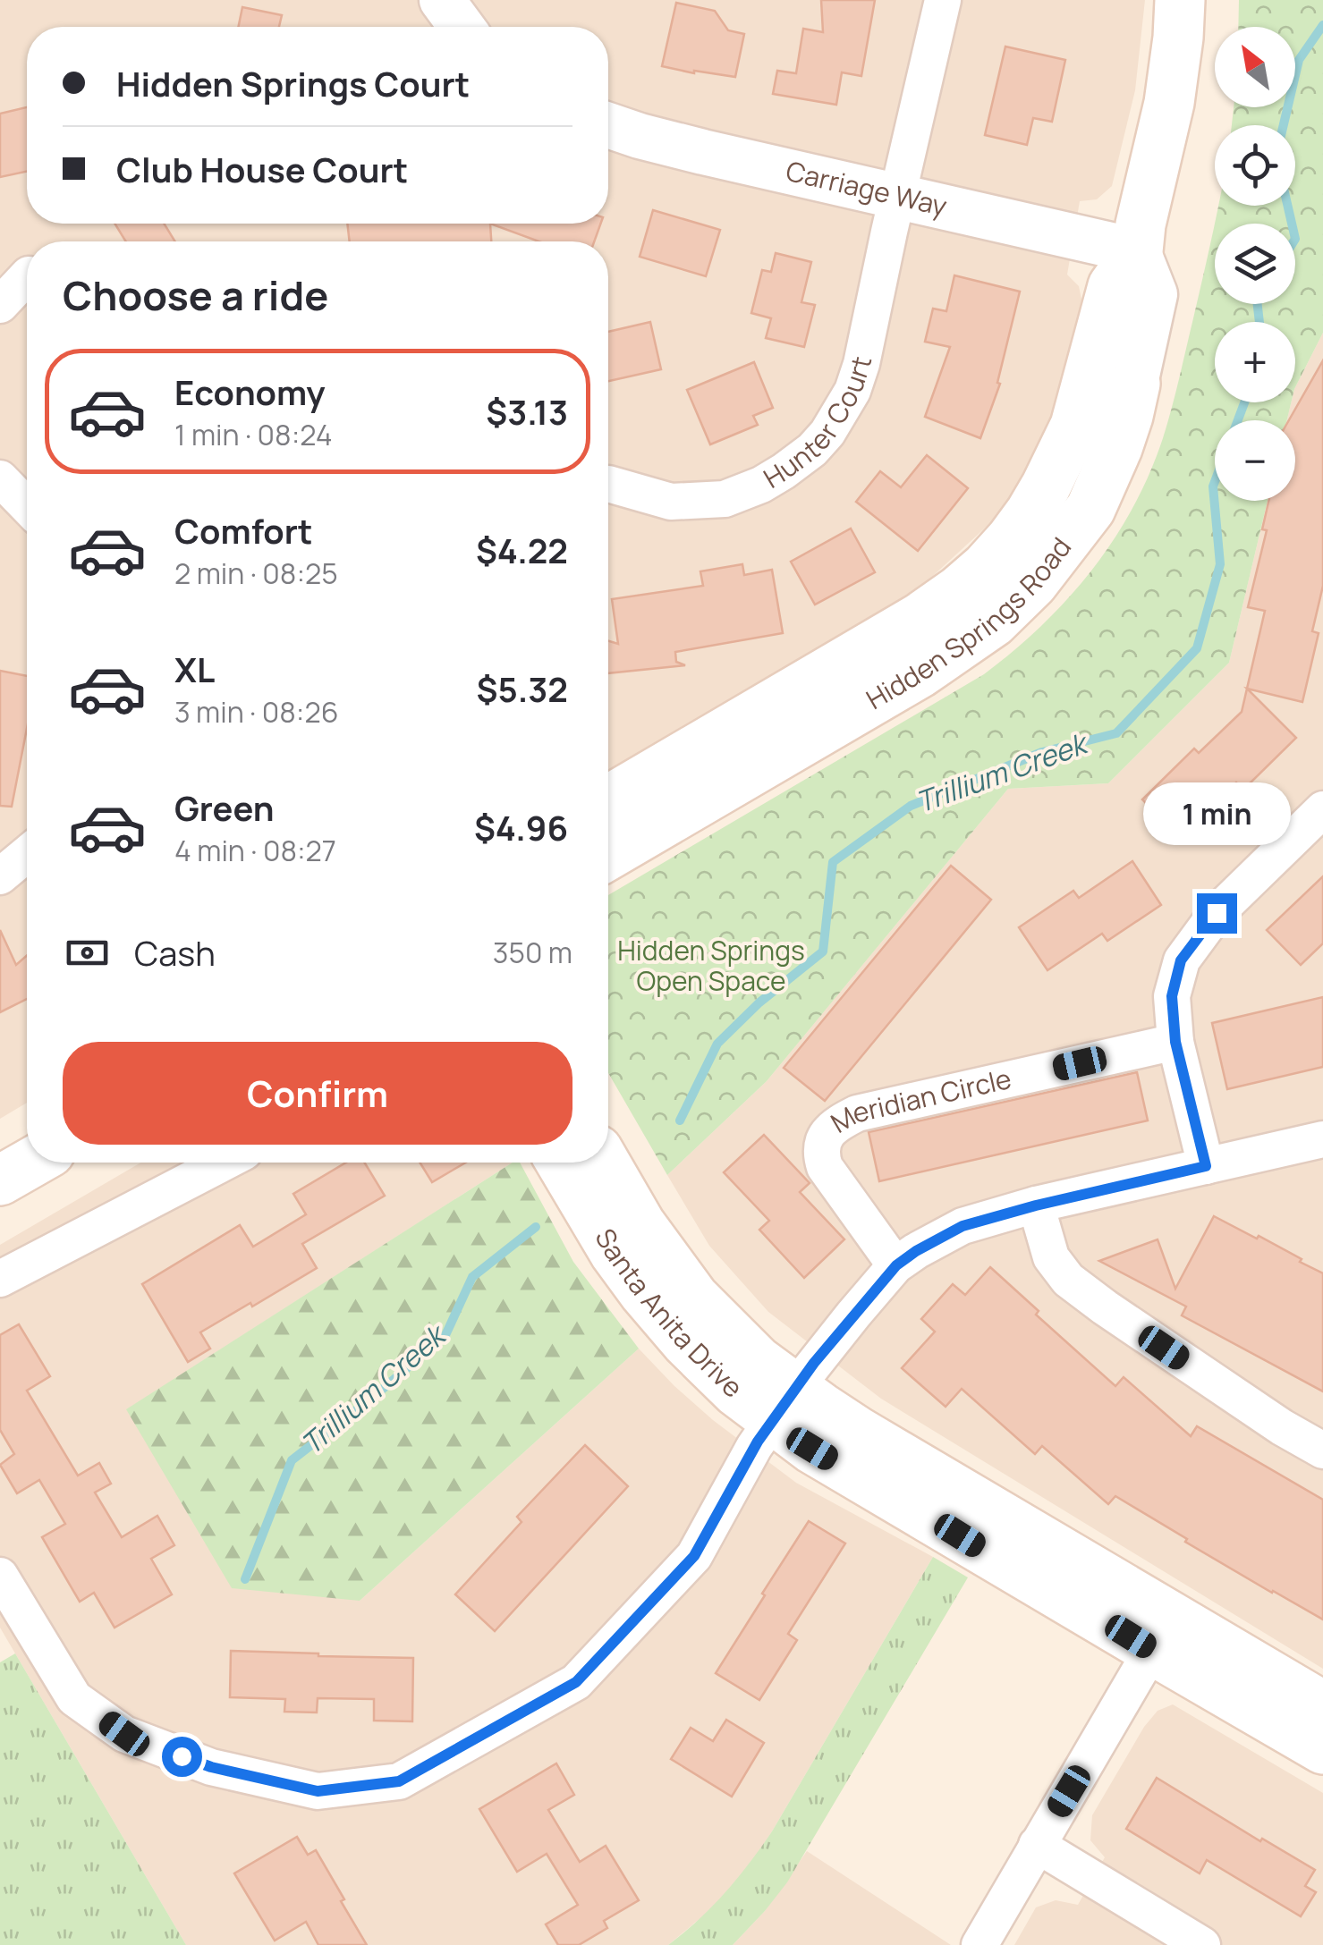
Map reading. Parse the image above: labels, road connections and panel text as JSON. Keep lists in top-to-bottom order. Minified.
{"streets":{"main road":["Hidden Springs Road","Santa Anita Drive"],"street":["Carriage Way","Hunter Court","Meridian Circle"]},"crossings":[["Carriage Way","Hunter Court"],["Carriage Way","Hidden Springs Road"]],"water":["Trillium Creek"],"parks":["Hidden Springs Open Space"],"north":"top left","page":{"map_buttons":["+","−"],"banner":["Hidden Springs Court","Club House Court"],"heading":"Choose a ride","list":[{"name":"Economy","note":"1 min · 08:24","value":"$3.13"},{"name":"Comfort","note":"2 min · 08:25","value":"$4.22"},{"name":"XL","note":"3 min · 08:26","value":"$5.32"},{"name":"Green","note":"4 min · 08:27","value":"$4.96"}],"bubble":"1 min","pay":["Cash","350 m"],"buttons":"Confirm"}}
